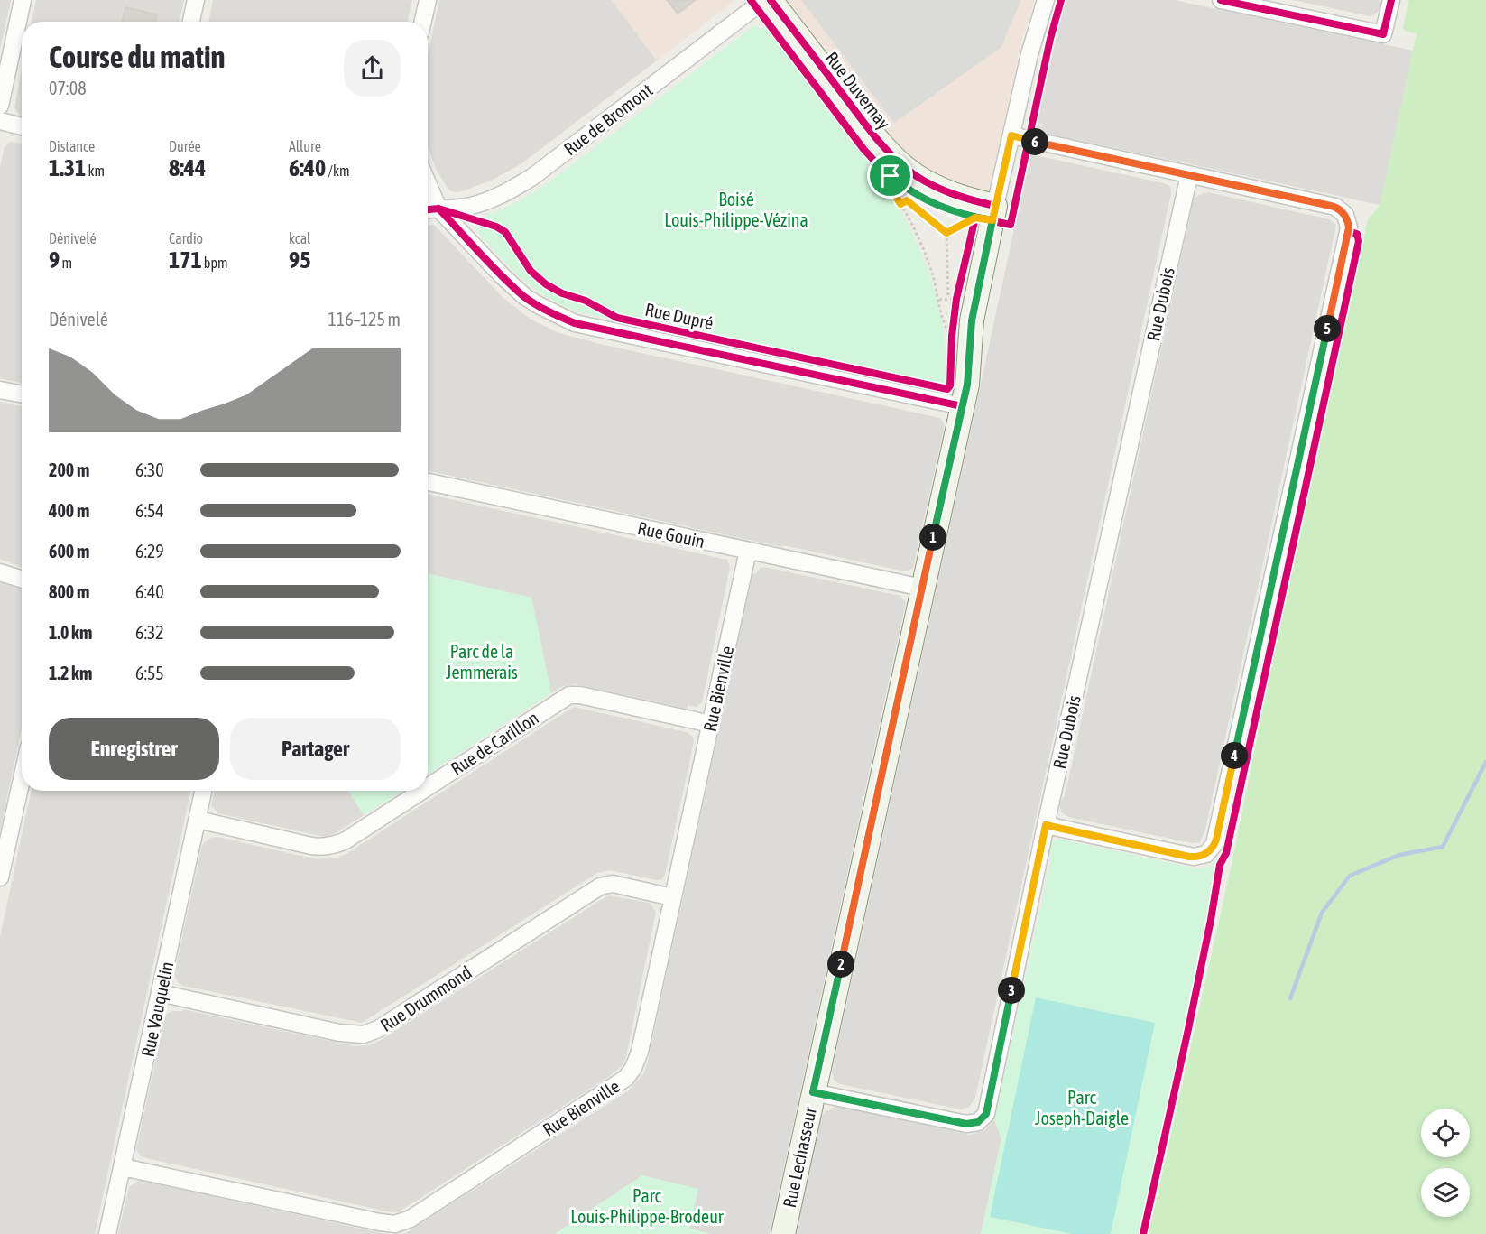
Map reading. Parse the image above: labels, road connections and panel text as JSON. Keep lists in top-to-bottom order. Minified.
{"streets":{"street":["Rue Duvernay","Rue de Bromont","Rue Dubois","Rue Dupré","Rue Gouin","Rue Bienville","Rue de Carillon","Rue Drummond","Rue Vauquelin","Rue Lechasseur"]},"crossings":[["Rue Duvernay","Rue Lechasseur"],["Rue de Bromont","Rue Dupré"],["Rue Dubois","Rue Lechasseur"],["Rue Dupré","Rue Lechasseur"],["Rue Gouin","Rue Bienville"],["Rue Gouin","Rue Lechasseur"],["Rue Bienville","Rue de Carillon"],["Rue Bienville","Rue Drummond"],["Rue Bienville","Rue Vauquelin"],["Rue de Carillon","Rue Vauquelin"],["Rue Drummond","Rue Vauquelin"]],"parks":["Boisé Louis-Philippe-Vézina","Parc de la Jemmerais","Parc Joseph-Daigle","Parc Louis-Philippe-Brodeur"],"page":{"heading":["Course du matin","07:08"],"stats":[["Distance","1.31 km"],["Durée","8:44"],["Allure","6:40 /km"],["Dénivelé","9 m"],["Cardio","171 bpm"],["kcal","95"]],"pins":["6","5","1","4","2","3"],"chart":["Dénivelé","116–125 m"],"list":[{"name":"200 m","note":"6:30"},{"name":"400 m","note":"6:54"},{"name":"600 m","note":"6:29"},{"name":"800 m","note":"6:40"},{"name":"1.0 km","note":"6:32"},{"name":"1.2 km","note":"6:55"}],"buttons":["Enregistrer","Partager"]}}
